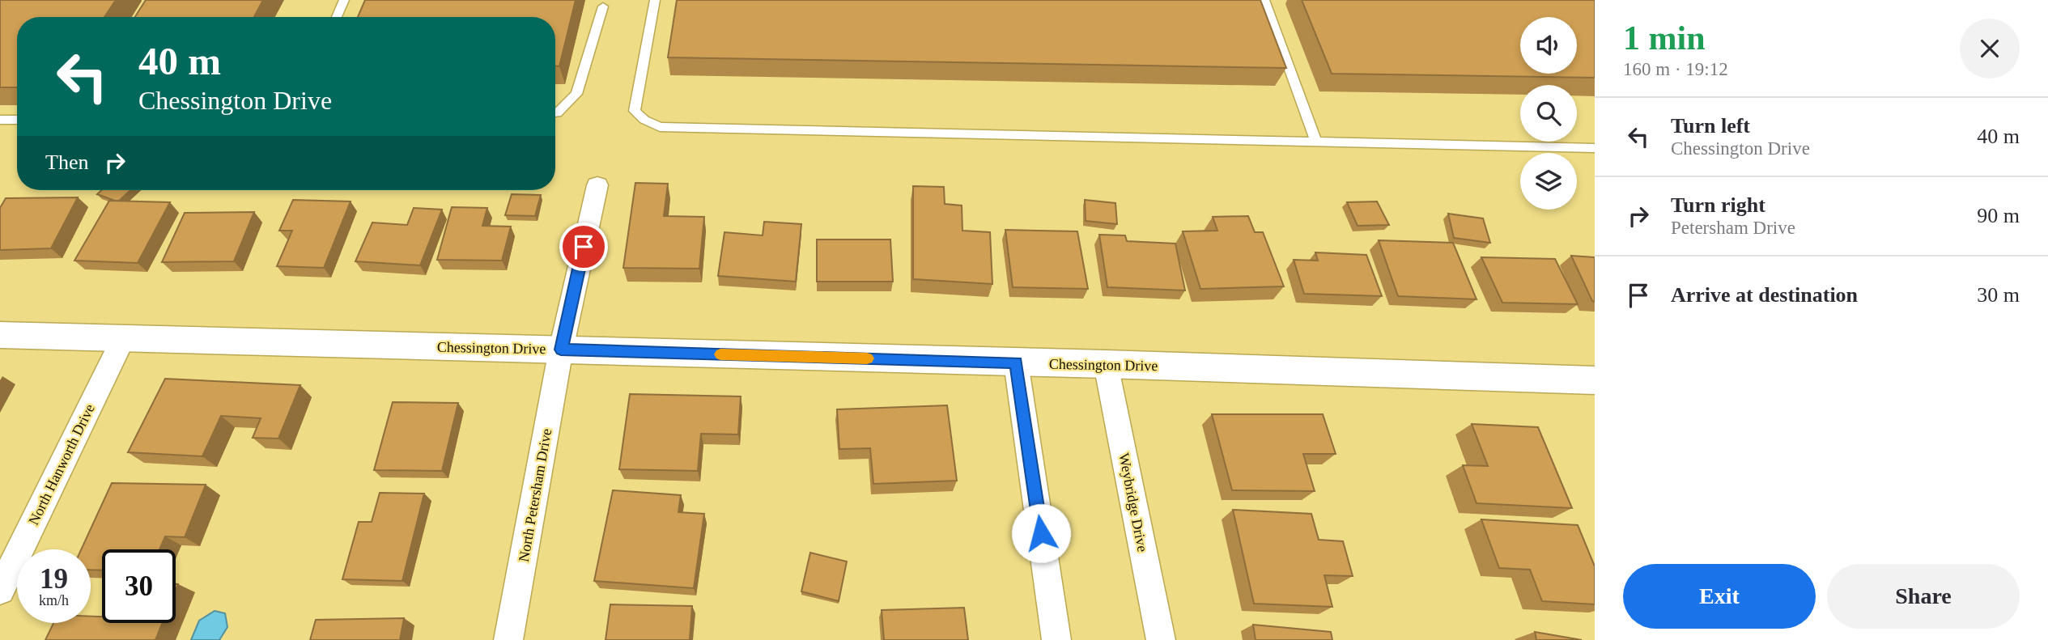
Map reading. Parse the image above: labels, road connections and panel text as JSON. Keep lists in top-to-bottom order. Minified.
{"streets":{"street":["Chessington Drive","North Hanworth Drive","North Petersham Drive","Weybridge Drive"]},"crossings":[["Chessington Drive","North Hanworth Drive"],["Chessington Drive","North Petersham Drive"],["Chessington Drive","Weybridge Drive"]],"page":{"heading":["1 min","160 m · 19:12"],"turn":["40 m","Chessington Drive"],"list":[{"name":"Turn left","note":"Chessington Drive","value":"40 m"},{"name":"Turn right","note":"Petersham Drive","value":"90 m"},{"name":"Arrive at destination","value":"30 m"}],"then":"Then","speed":"19 km/h","limit":"30","buttons":["Exit","Share"]}}
